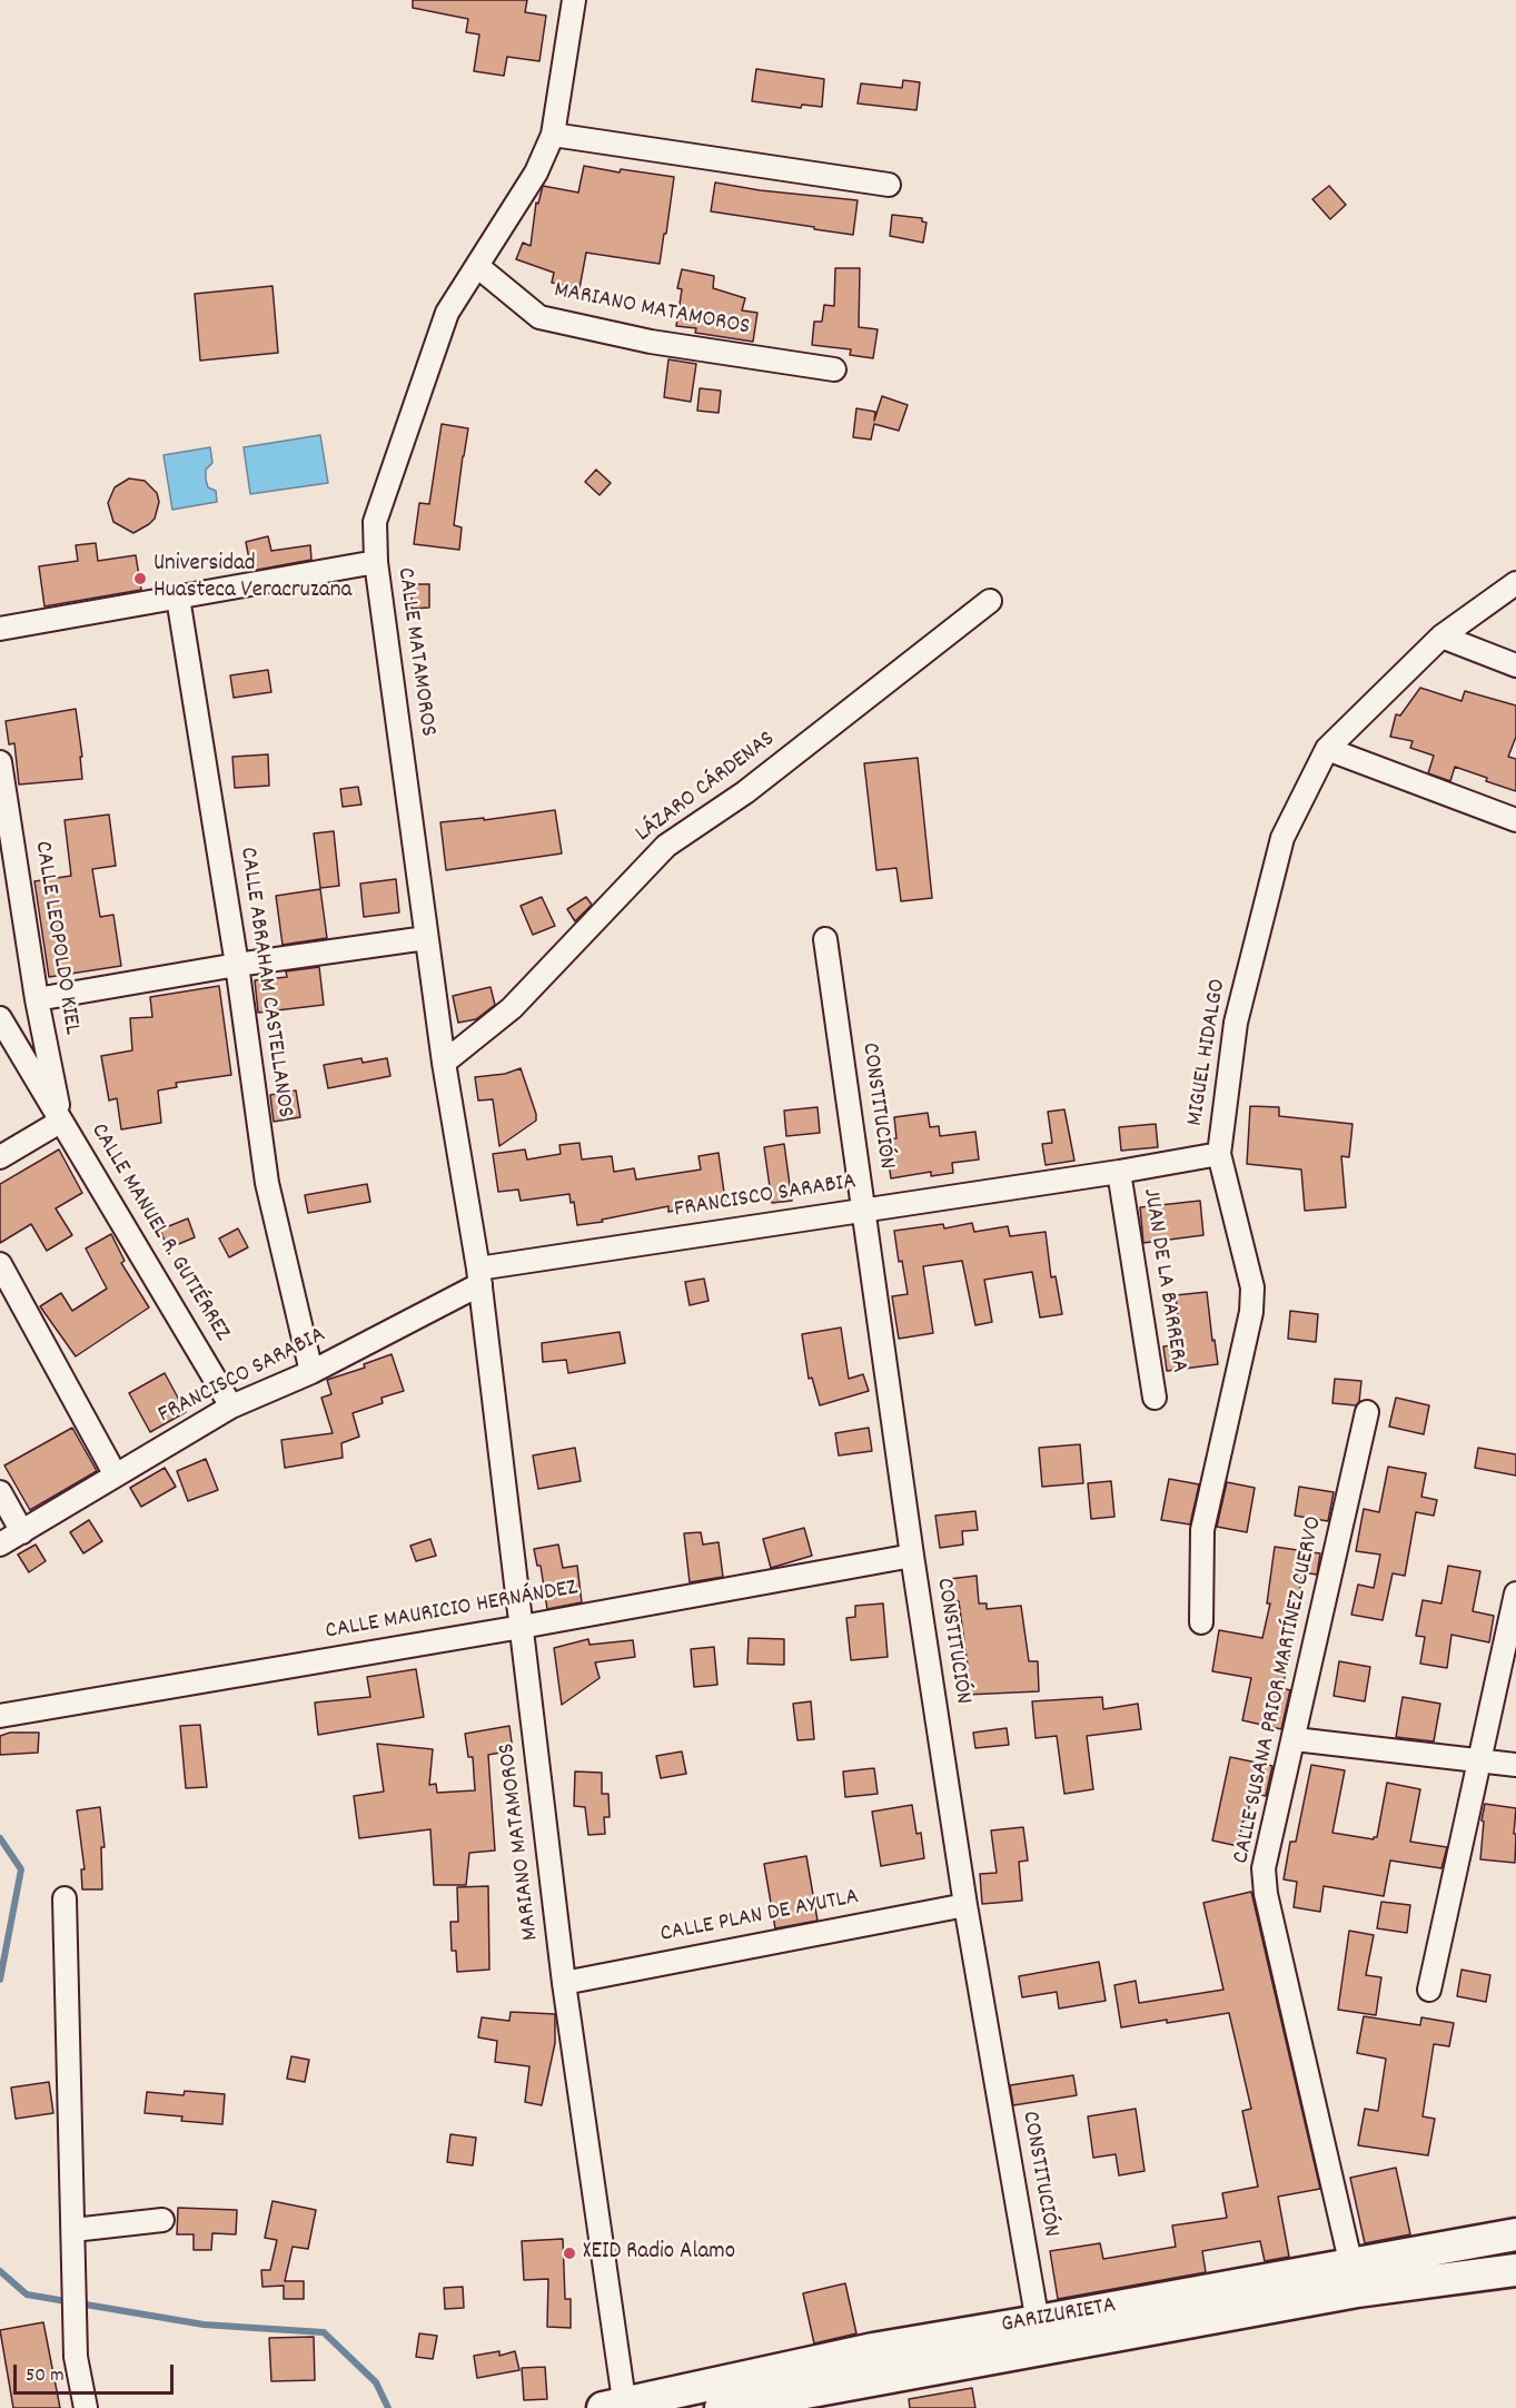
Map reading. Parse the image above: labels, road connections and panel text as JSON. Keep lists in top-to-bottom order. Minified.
{"streets":{"main road":["GARIZURIETA"],"street":["MARIANO MATAMOROS","CALLE MATAMOROS","LÁZARO CÁRDENAS","CALLE LEOPOLDO KIEL","CALLE ABRAHAM CASTELLANOS","MIGUEL HIDALGO","CONSTITUCIÓN","FRANCISCO SARABIA","CALLE MANUEL R. GUTIÉRREZ","JUAN DE LA BARRERA","CALLE MAURICIO HERNÁNDEZ","CALLE SUSANA PRIOR MARTÍNEZ CUERVO","CALLE PLAN DE AYUTLA"]},"crossings":[["MARIANO MATAMOROS","CALLE MATAMOROS"],["MARIANO MATAMOROS","FRANCISCO SARABIA"],["MARIANO MATAMOROS","CALLE MAURICIO HERNÁNDEZ"],["MARIANO MATAMOROS","CALLE PLAN DE AYUTLA"],["MARIANO MATAMOROS","GARIZURIETA"],["CALLE MATAMOROS","LÁZARO CÁRDENAS"],["CALLE MATAMOROS","FRANCISCO SARABIA"],["CALLE LEOPOLDO KIEL","CALLE MANUEL R. GUTIÉRREZ"],["CALLE ABRAHAM CASTELLANOS","FRANCISCO SARABIA"],["MIGUEL HIDALGO","FRANCISCO SARABIA"],["CONSTITUCIÓN","FRANCISCO SARABIA"],["CONSTITUCIÓN","CALLE MAURICIO HERNÁNDEZ"],["CONSTITUCIÓN","CALLE PLAN DE AYUTLA"],["CONSTITUCIÓN","GARIZURIETA"],["FRANCISCO SARABIA","CALLE MANUEL R. GUTIÉRREZ"],["FRANCISCO SARABIA","JUAN DE LA BARRERA"],["CALLE SUSANA PRIOR MARTÍNEZ CUERVO","GARIZURIETA"]],"places":["Universidad Huasteca Veracruzana","XEID Radio Alamo"],"scale_bar":"50 m"}
